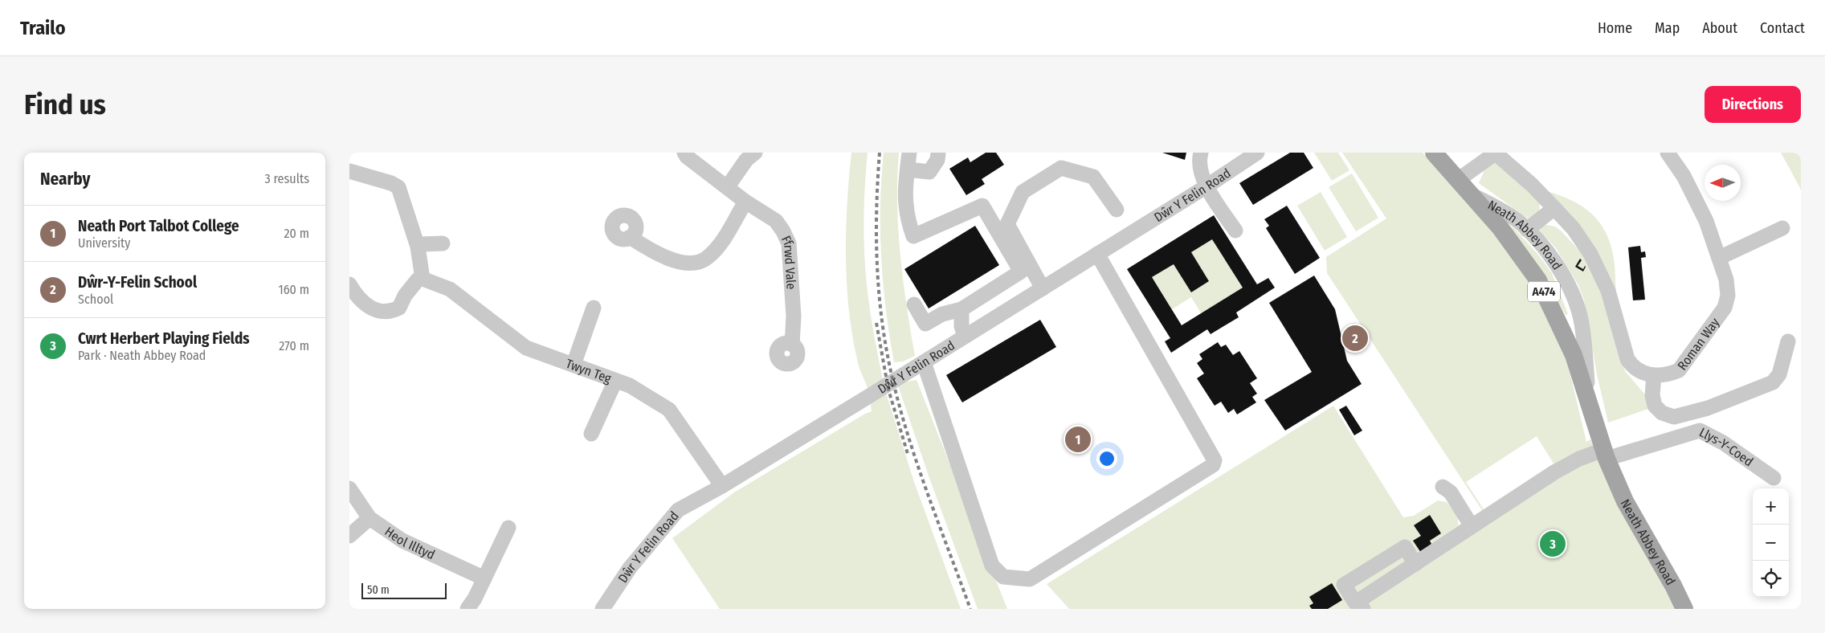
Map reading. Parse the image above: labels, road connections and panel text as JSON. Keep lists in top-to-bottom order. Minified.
{"streets":{"main road":["Neath Abbey Road","A474"],"street":["Dŵr Y Felin Road","Ffrwd Vale","Roman Way","Twyn Teg","Llys-Y-Coed","Heol Illtyd"]},"crossings":[["Dŵr Y Felin Road","Twyn Teg"],["Neath Abbey Road","Roman Way"],["Neath Abbey Road","Llys-Y-Coed"]],"scale_bar":"50 m","north":"left","page":{"header":"Trailo","nav":["Home","Map","About","Contact"],"buttons":"Directions","title":"Find us","heading":["Nearby","3 results"],"list":[{"mark":"1","name":"Neath Port Talbot College","note":"University","value":"20 m"},{"mark":"2","name":"Dŵr-Y-Felin School","note":"School","value":"160 m"},{"mark":"3","name":"Cwrt Herbert Playing Fields","note":"Park · Neath Abbey Road","value":"270 m"}],"pins":["2","1","3"],"map_buttons":["+","−"],"scale":"50 m"}}
